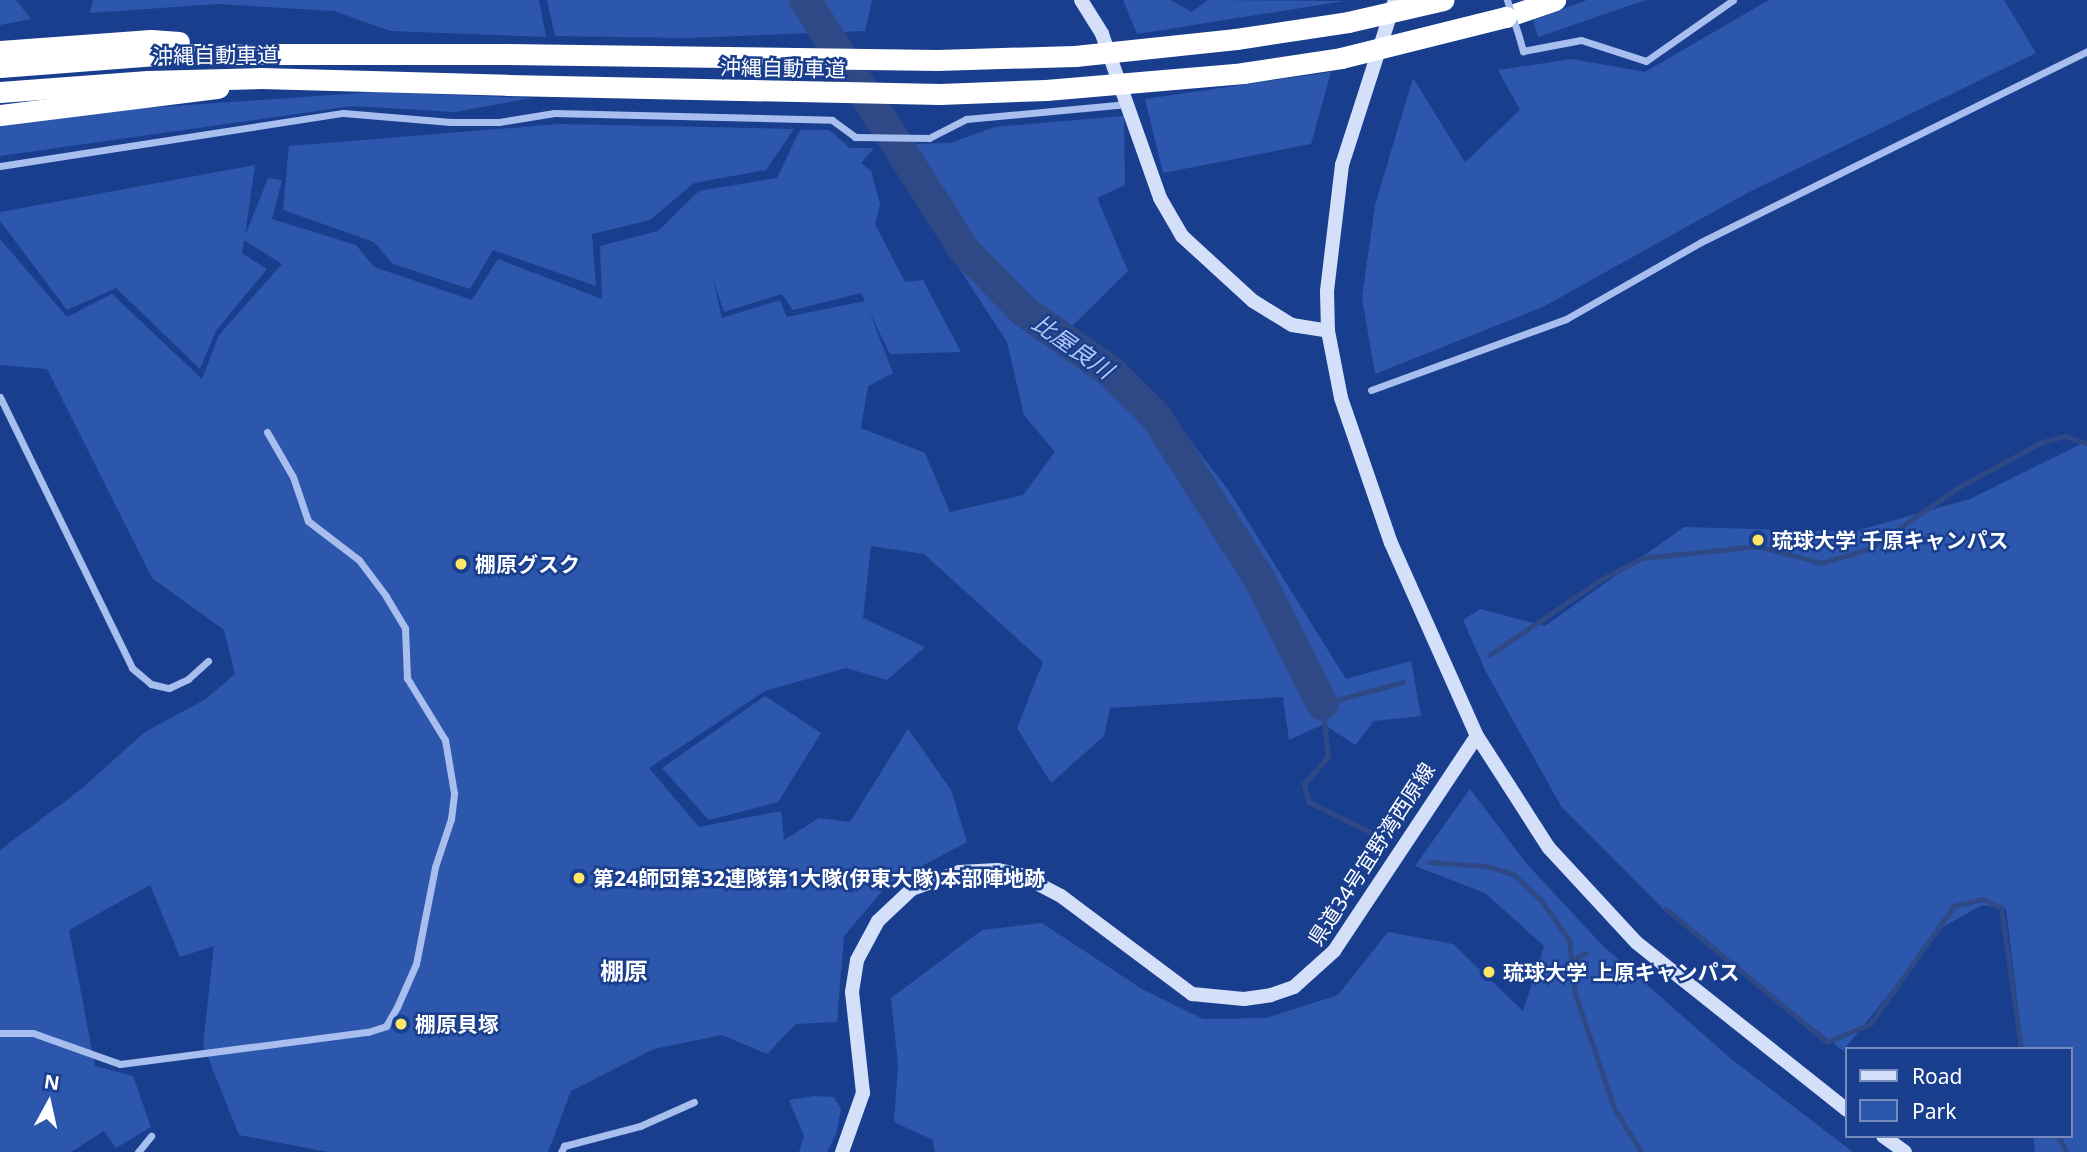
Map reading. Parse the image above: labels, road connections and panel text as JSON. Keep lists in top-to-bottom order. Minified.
{"streets":{"highway":["沖縄自動車道"],"main road":["県道34号宜野湾西原線"]},"districts":["棚原"],"water":["比屋良川"],"places":["琉球大学 千原キャンパス","棚原グスク","第24師団第32連隊第1大隊(伊東大隊)本部陣地跡","琉球大学 上原キャンパス","棚原貝塚"],"legend":["Road","Park"],"north":"top"}
